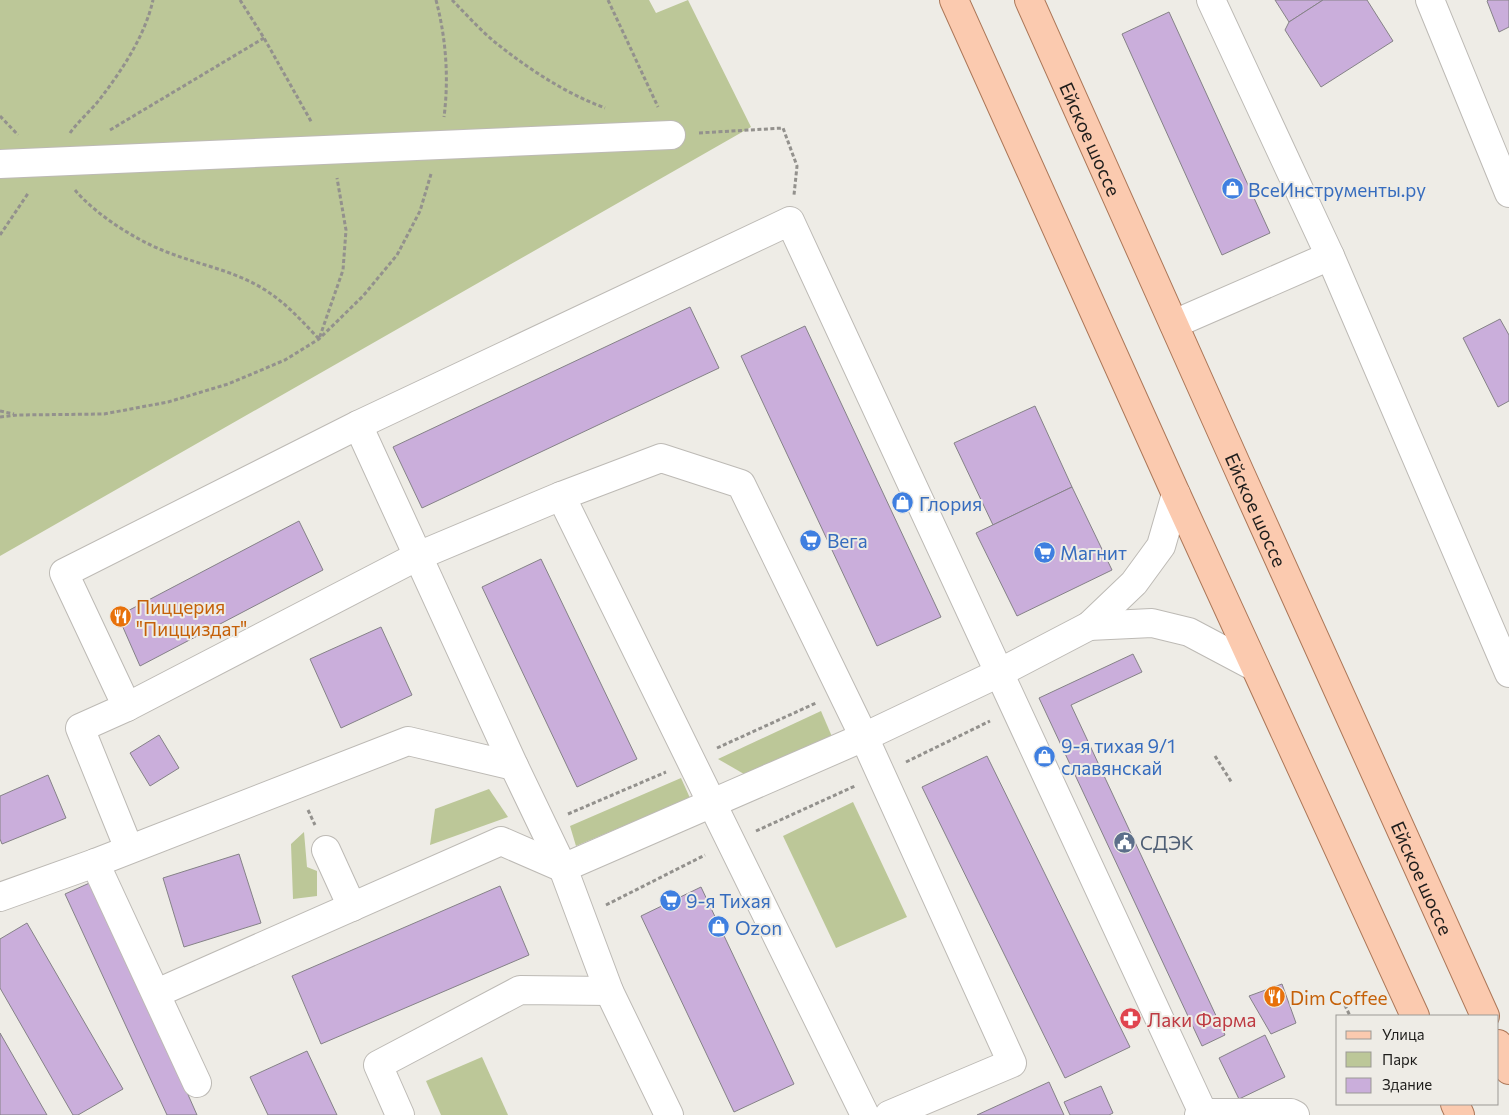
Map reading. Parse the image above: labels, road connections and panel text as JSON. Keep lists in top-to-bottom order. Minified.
{"streets":{"main road":["Ейское шоссе"]},"places":{"shop":["ВсеИнструменты.ру","Глория","9-я тихая 9/1 славянскай","Ozon"],"supermarket":["Вега","Магнит","9-я Тихая"],"restaurant":["Пиццерия \"Пицциздат\"","Dim Coffee"],"public building":["СДЭК"],"pharmacy":["Лаки Фарма"]},"legend":["Улица","Парк","Здание"]}
